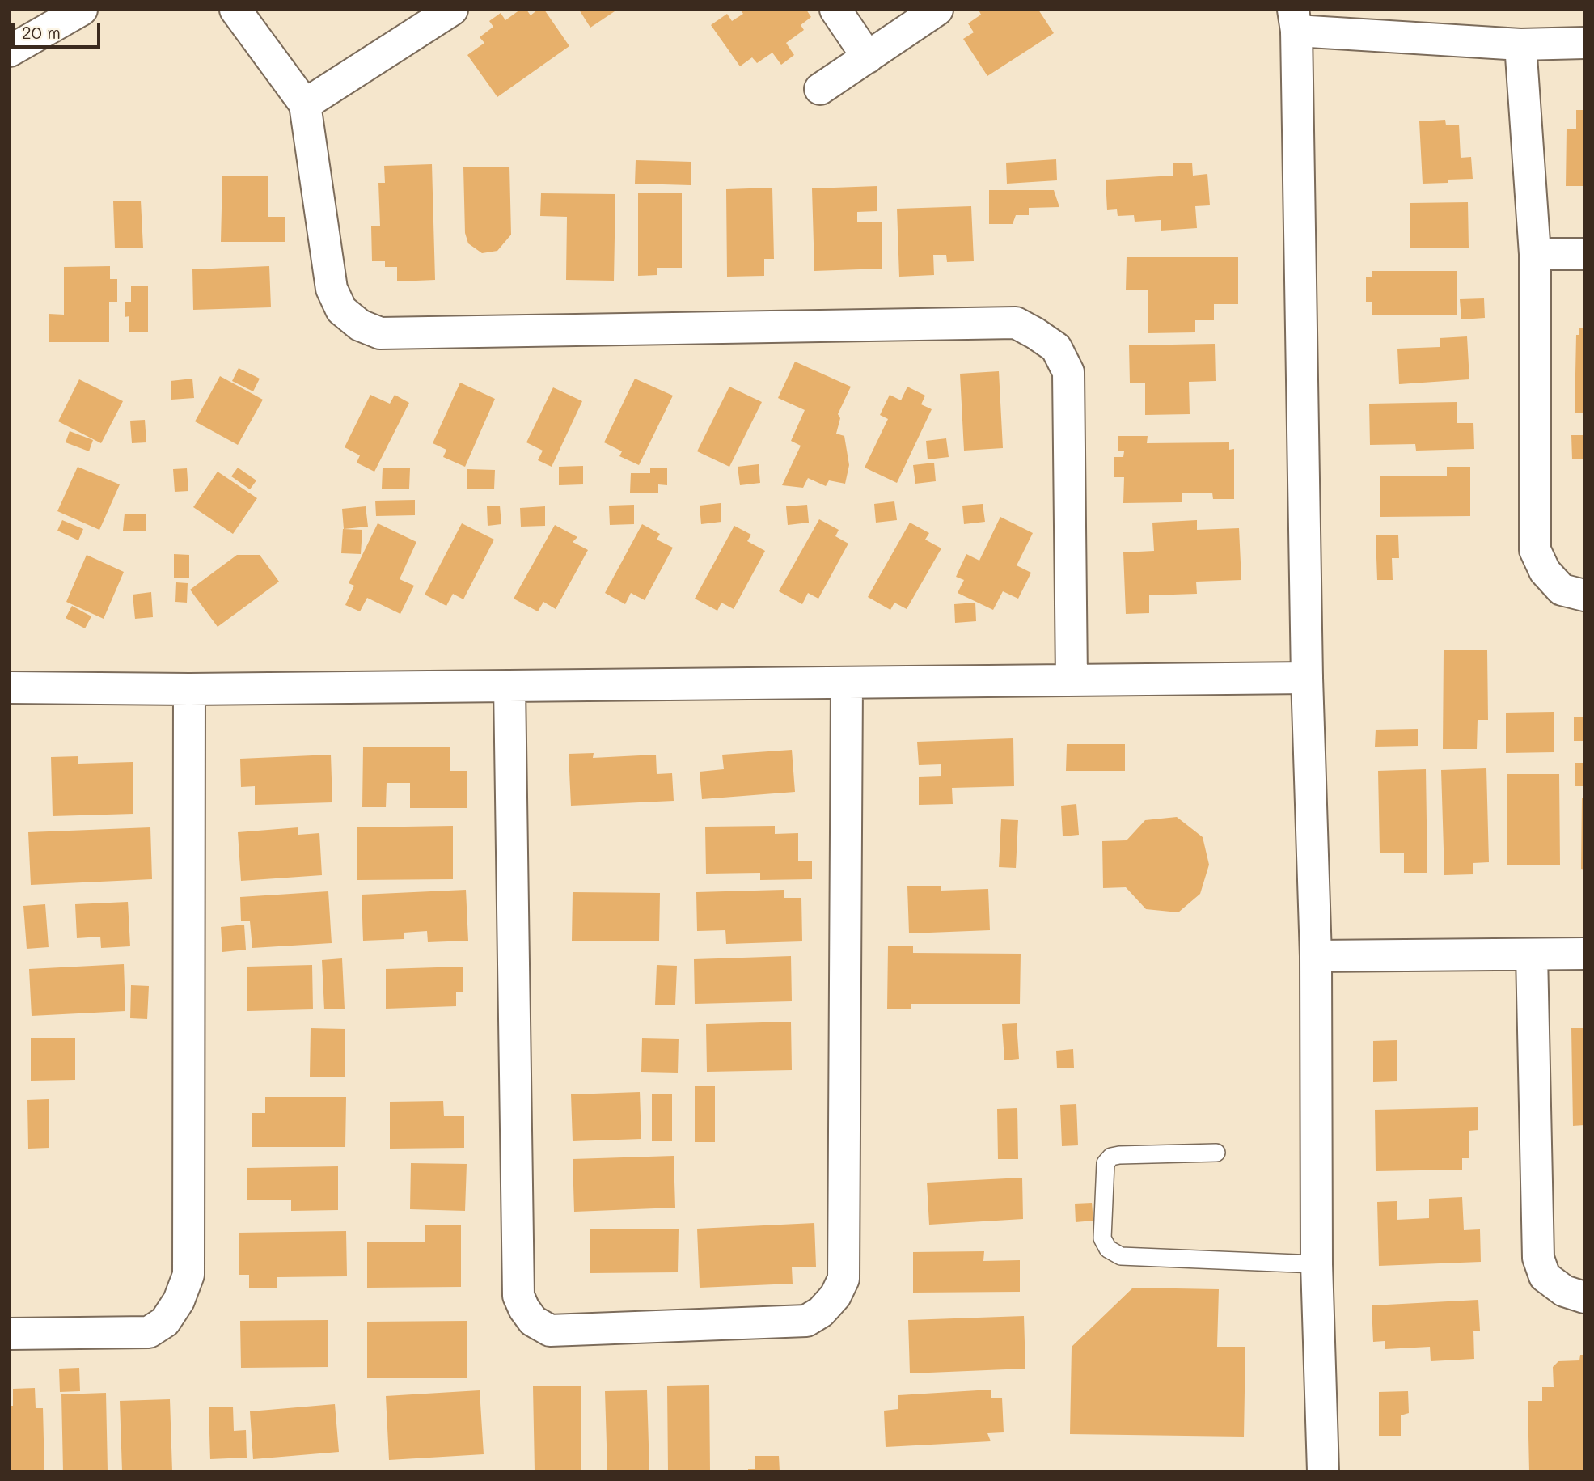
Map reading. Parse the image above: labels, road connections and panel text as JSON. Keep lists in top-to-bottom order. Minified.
{"scale_bar":"20 m"}
